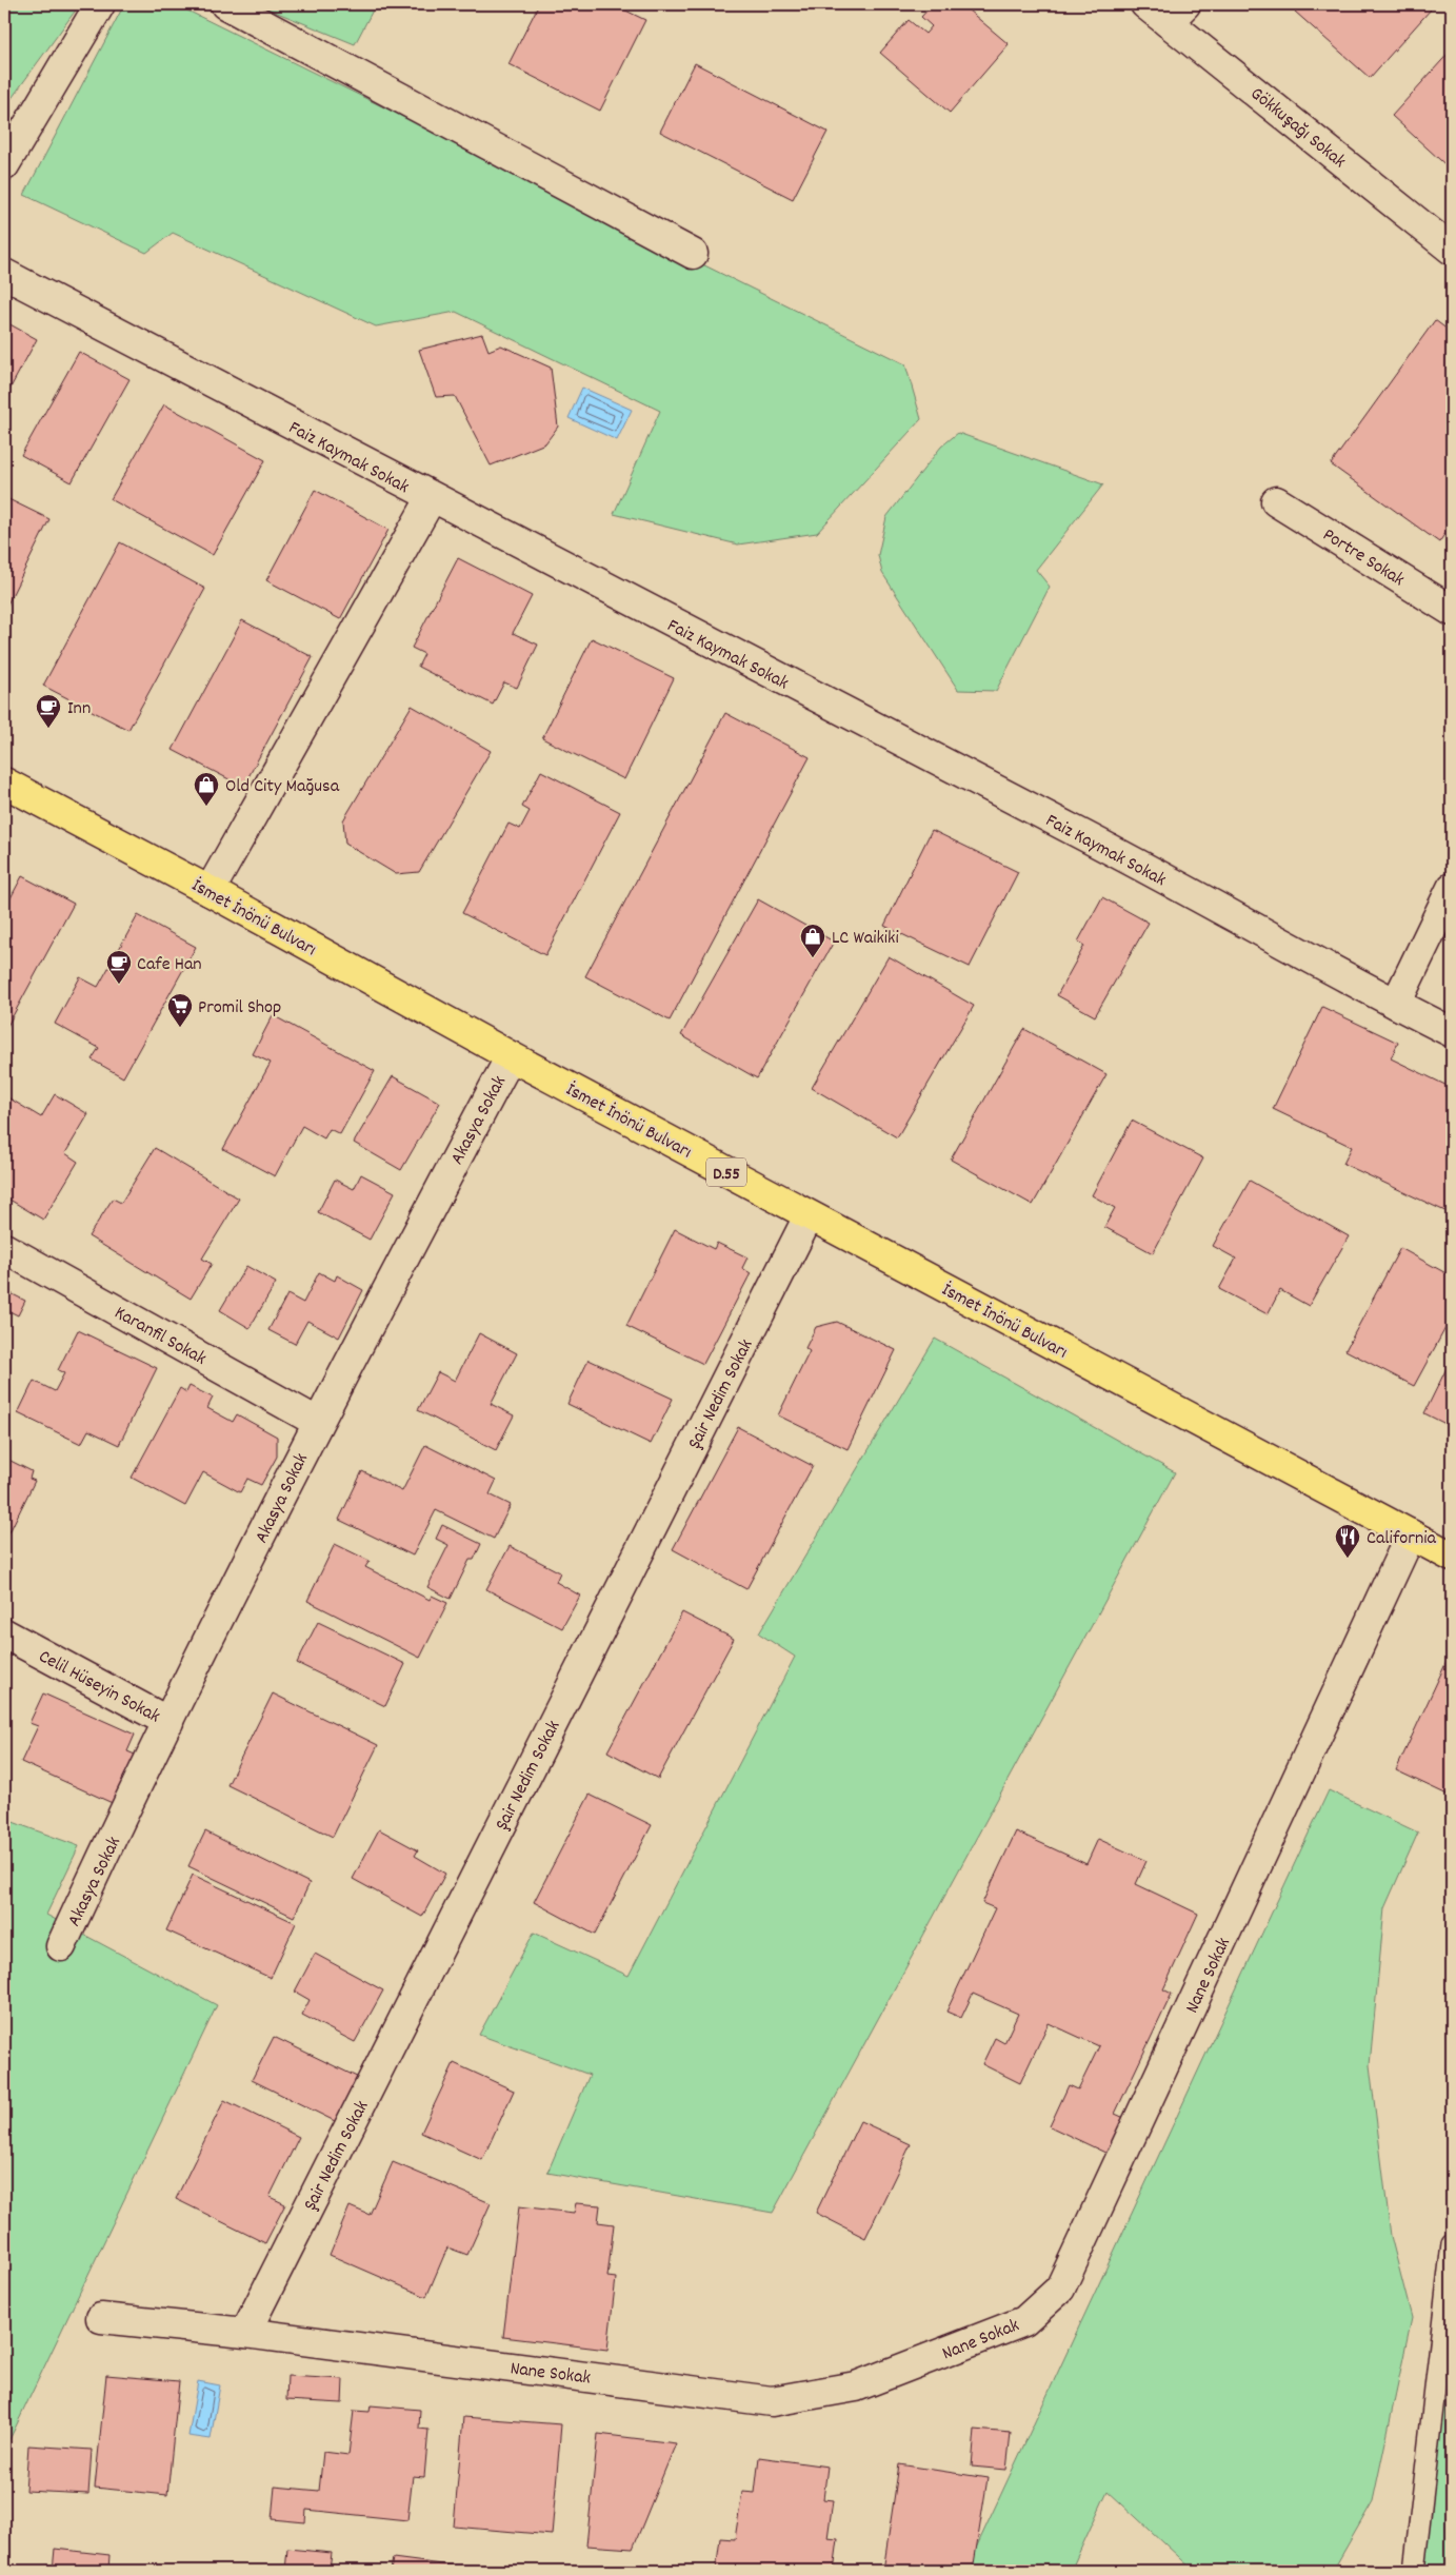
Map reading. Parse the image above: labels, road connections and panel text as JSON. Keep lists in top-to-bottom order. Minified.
{"streets":{"main road":["İsmet İnönü Bulvarı","D.55"],"street":["Gökkuşağı Sokak","Faiz Kaymak Sokak","Portre Sokak","Akasya Sokak","Karanfil Sokak","Şair Nedim Sokak","Celil Hüseyin Sokak","Nane Sokak"]},"crossings":[["İsmet İnönü Bulvarı","Akasya Sokak"],["İsmet İnönü Bulvarı","Şair Nedim Sokak"],["İsmet İnönü Bulvarı","Nane Sokak"],["Akasya Sokak","Karanfil Sokak"],["Akasya Sokak","Celil Hüseyin Sokak"],["Şair Nedim Sokak","Nane Sokak"]],"places":{"cafe":["Inn","Cafe Han"],"shop":["Old City Mağusa","LC Waikiki"],"supermarket":["Promil Shop"],"restaurant":["California"]}}
